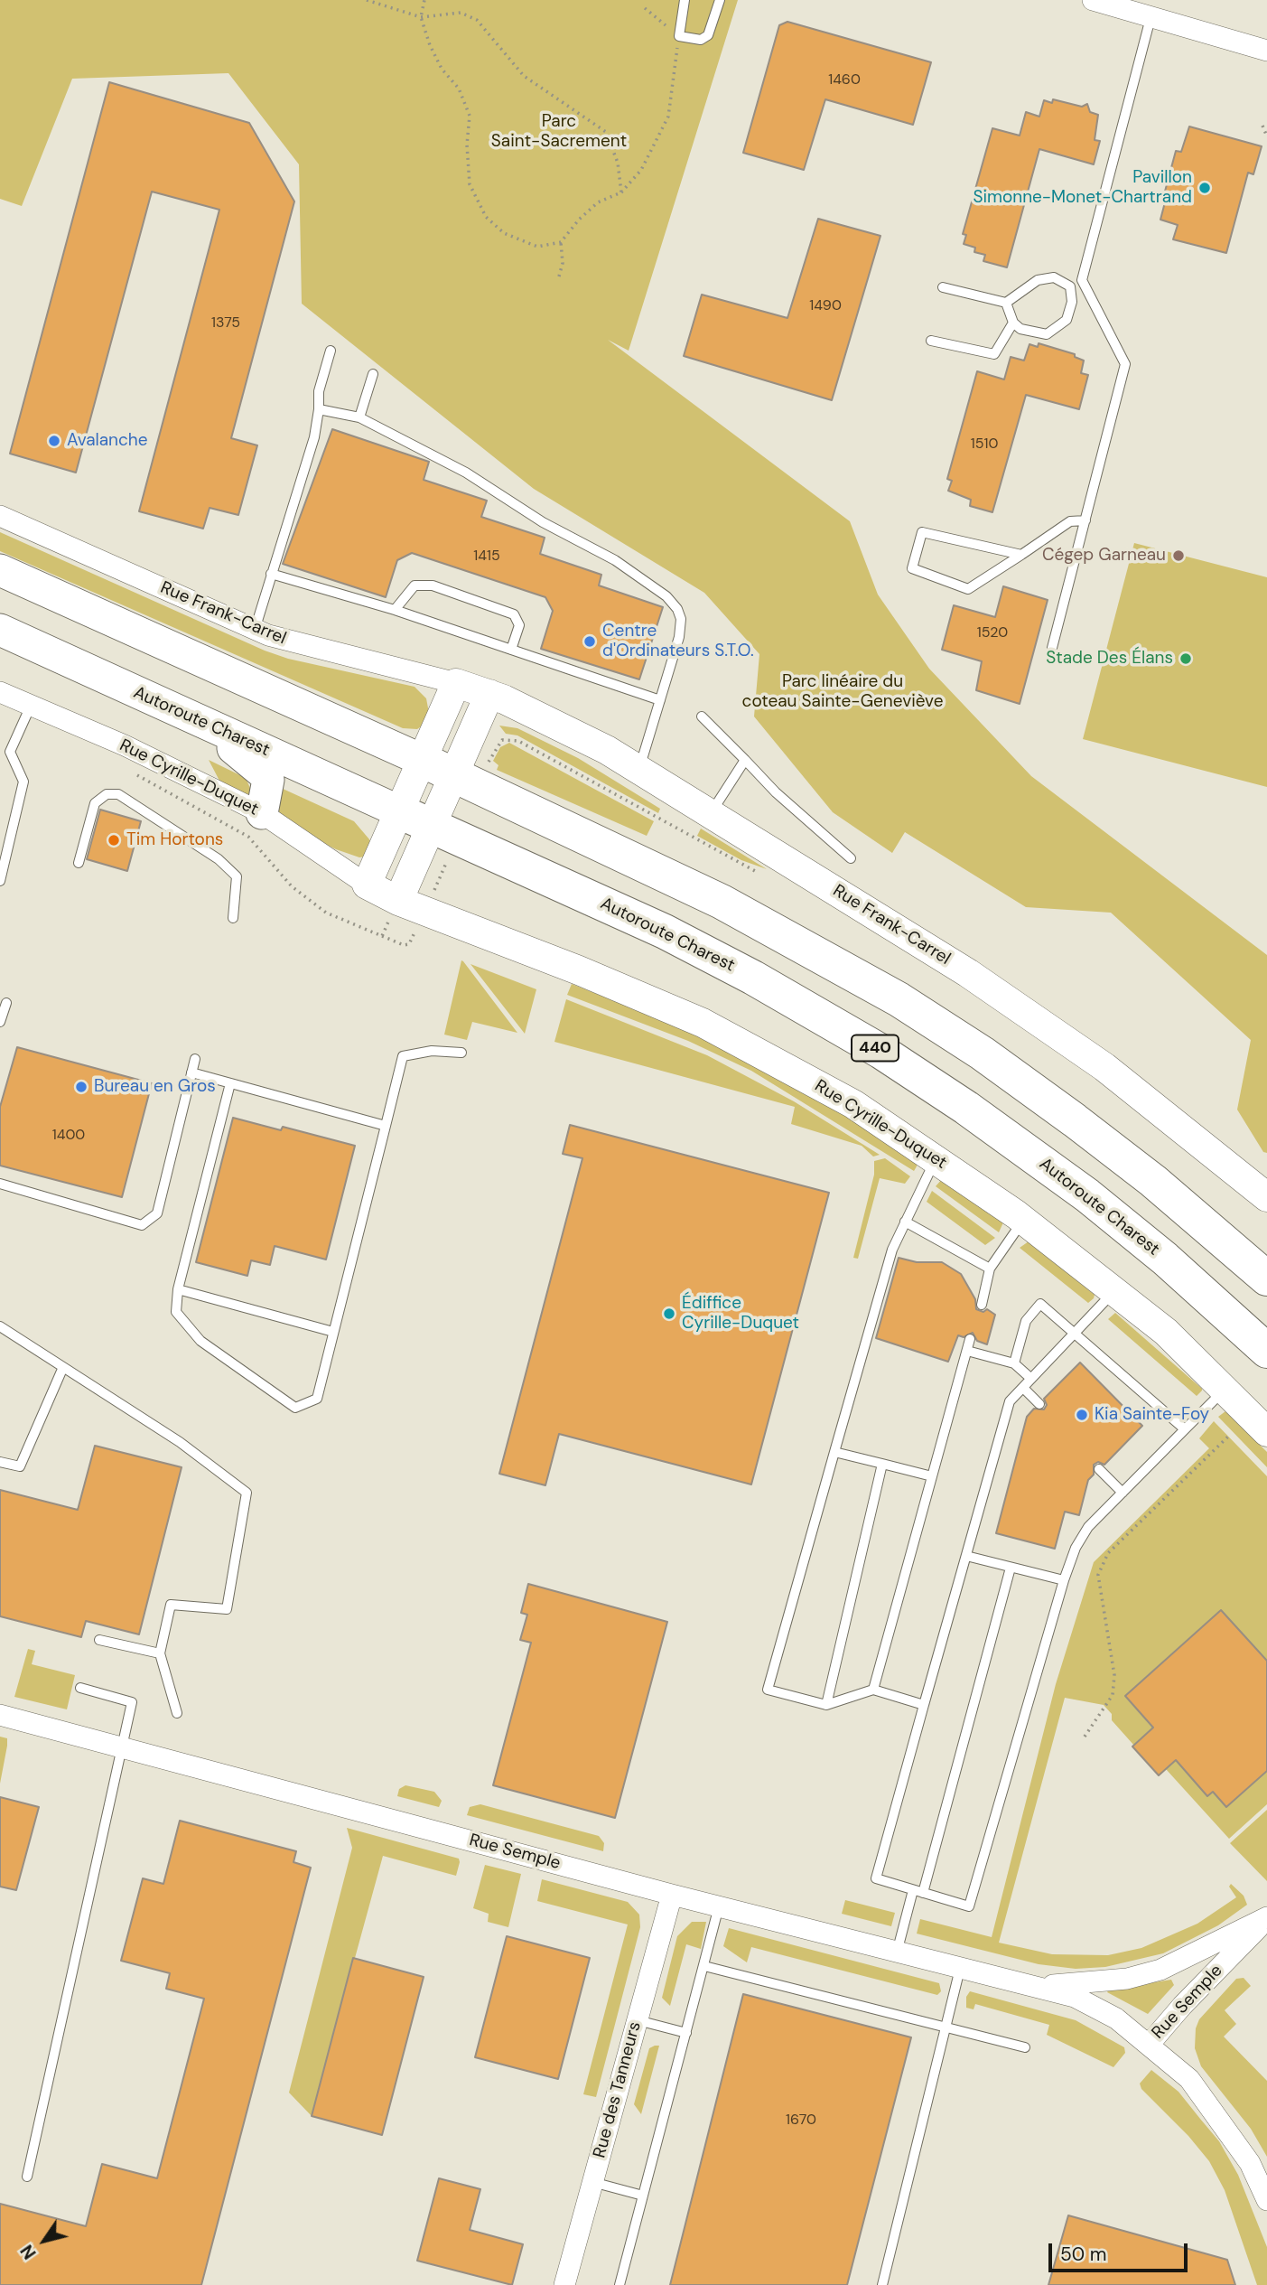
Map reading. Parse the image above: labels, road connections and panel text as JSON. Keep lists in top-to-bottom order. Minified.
{"streets":{"highway":["Autoroute Charest","440"],"street":["Rue Frank-Carrel","Rue Cyrille-Duquet","Rue Semple","Rue des Tanneurs"]},"crossings":[["Rue Semple","Rue des Tanneurs"]],"parks":["Parc Saint-Sacrement","Parc linéaire du coteau Sainte-Geneviève"],"places":["Pavillon Simonne-Monet-Chartrand","Avalanche","Cégep Garneau","Centre d'Ordinateurs S.T.O.","Stade Des Élans","Tim Hortons","Bureau en Gros","Édiffice Cyrille-Duquet","Kia Sainte-Foy"],"house_numbers":["1460","1490","1375","1510","1415","1520","1400","1670"],"scale_bar":"50 m","north":"bottom left"}
